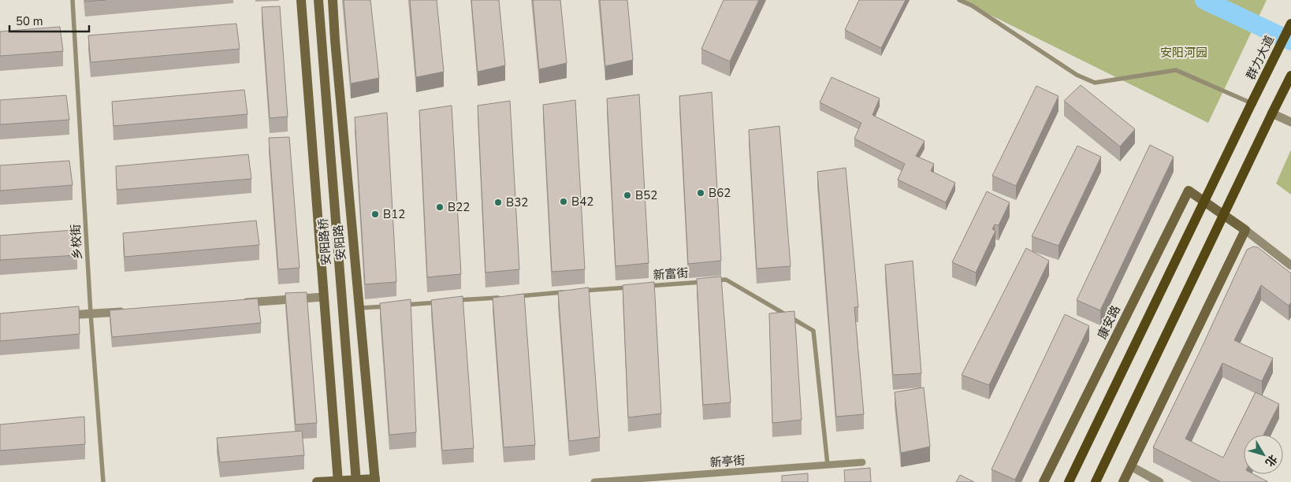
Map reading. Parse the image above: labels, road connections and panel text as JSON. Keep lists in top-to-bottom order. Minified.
{"streets":{"main road":["群力大道","安阳路桥","安阳路","康安路"],"street":["新亭街"],"lane":["乡校街","新富街"]},"crossings":[["新富街","新亭街"]],"parks":["安阳河园"],"places":["B62","B52","B42","B32","B22","B12"],"scale_bar":"50 m","north":"bottom right"}
